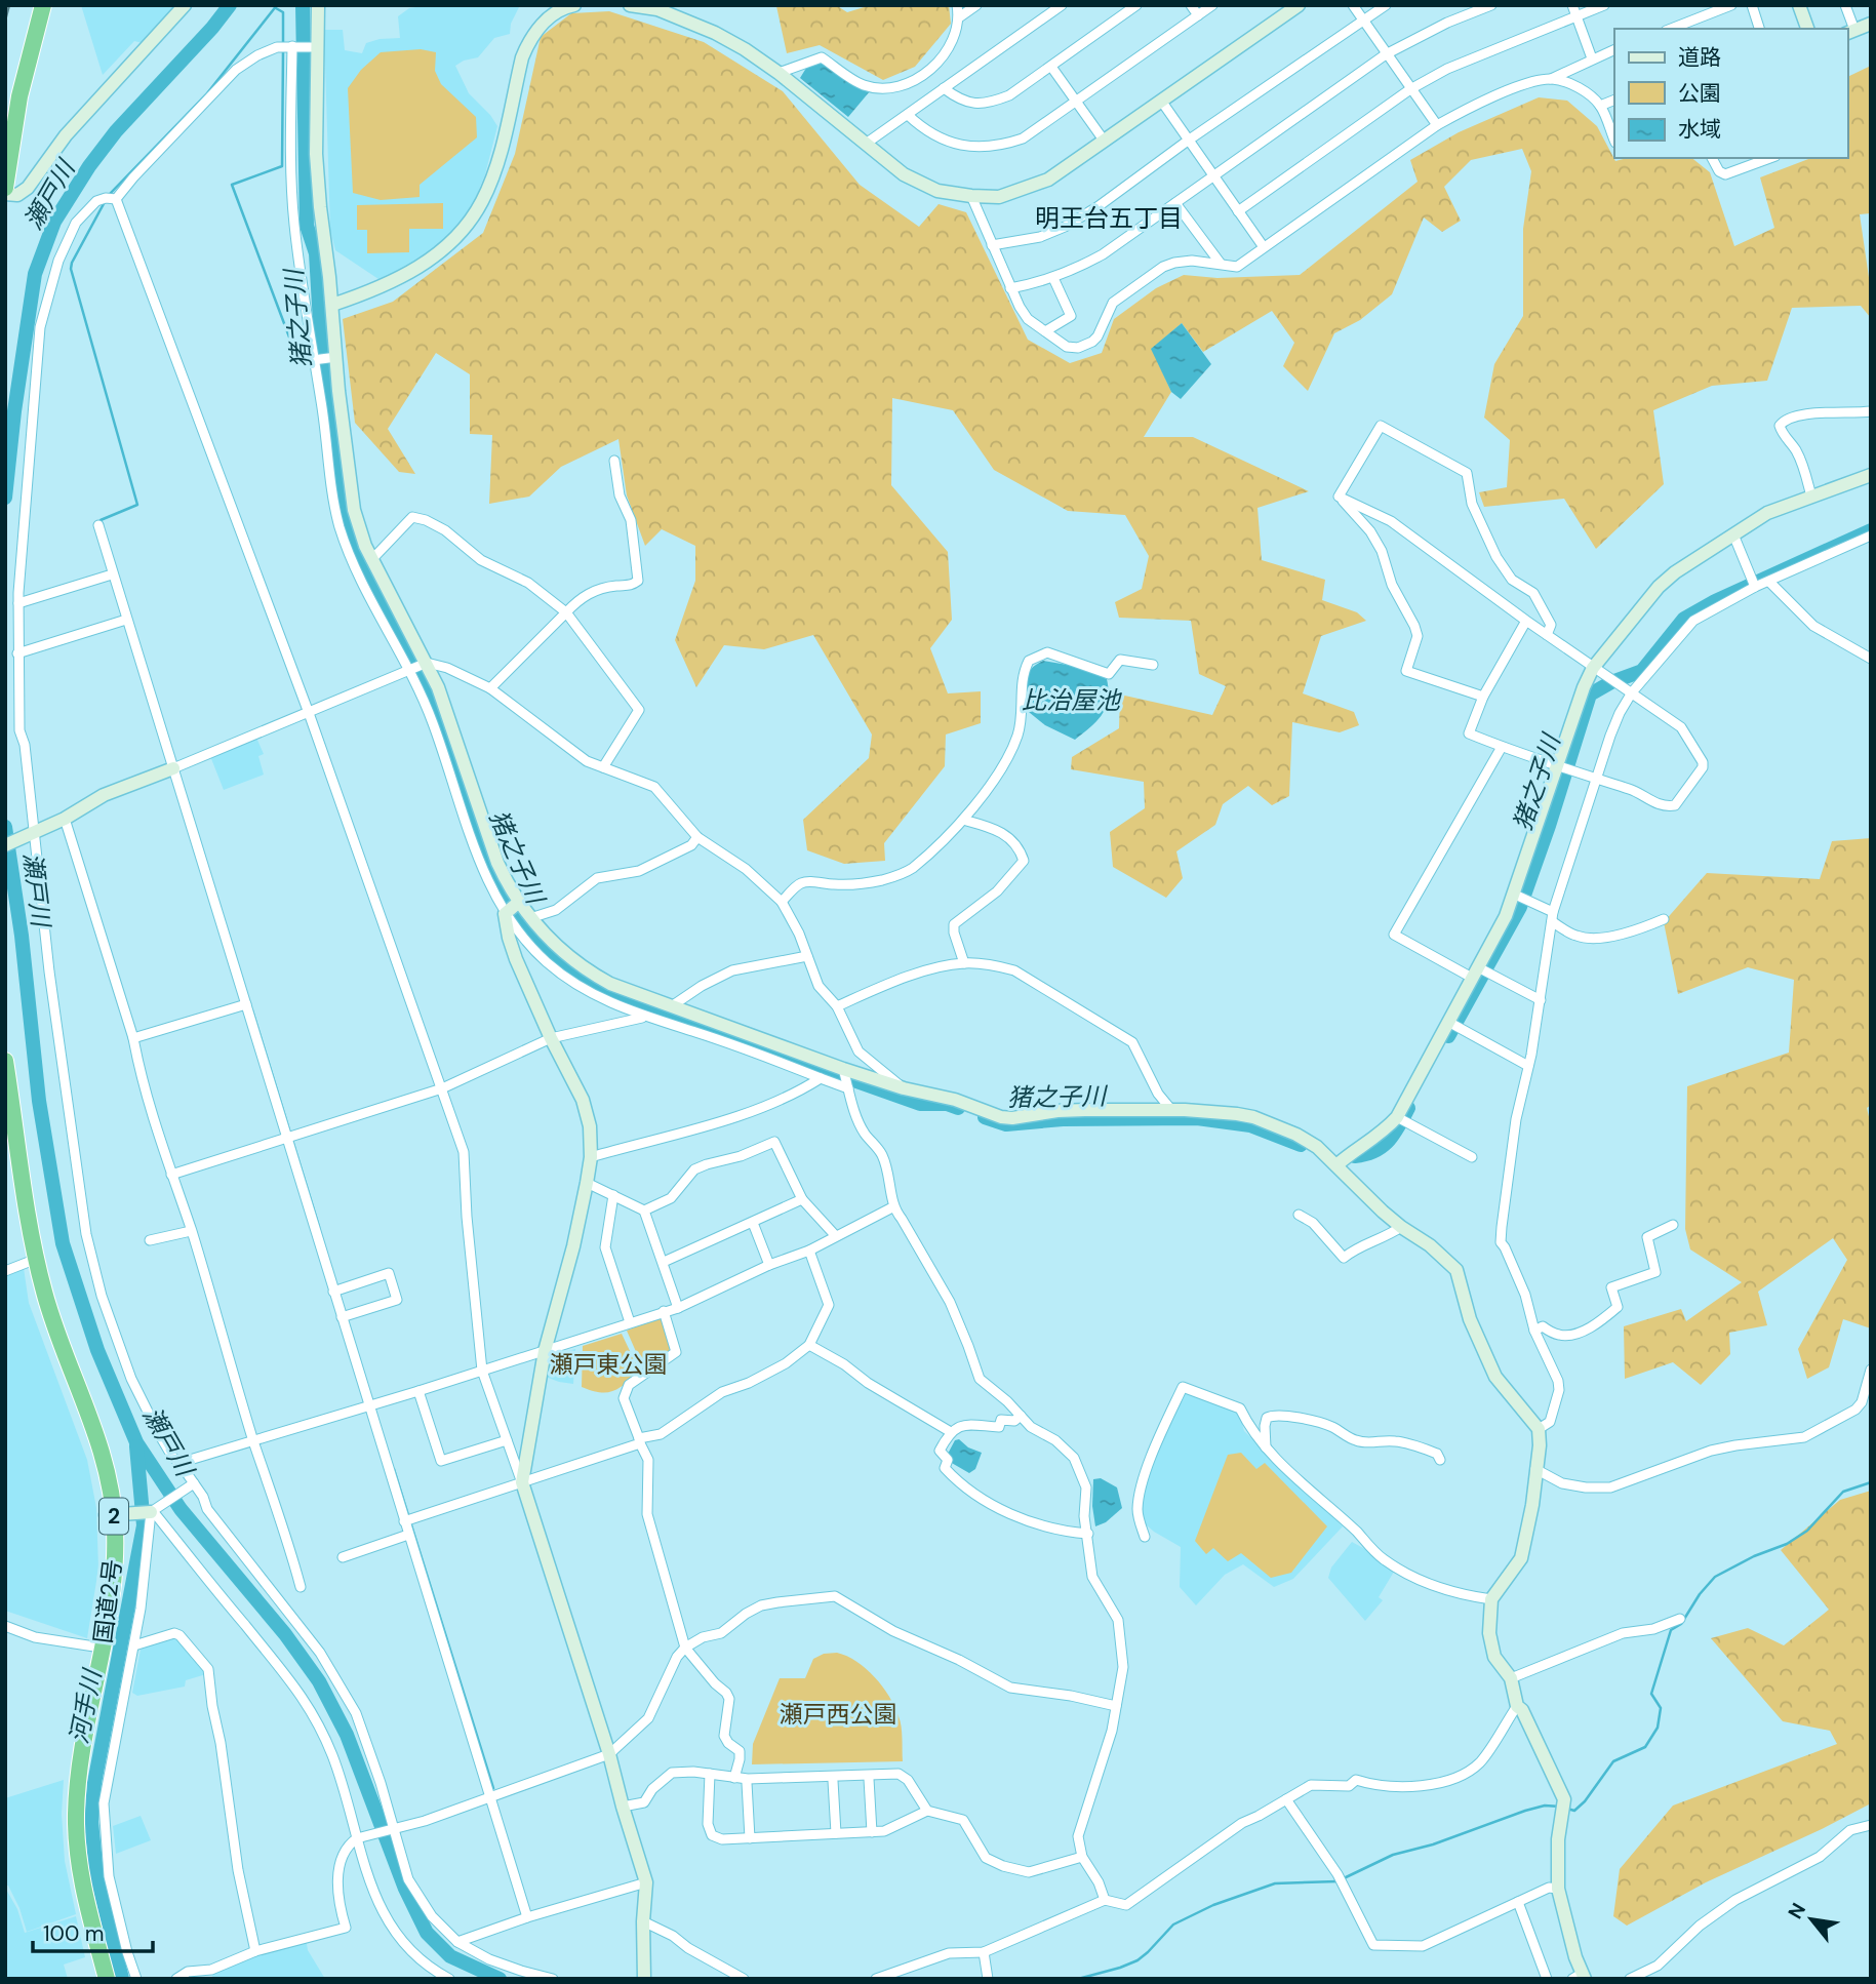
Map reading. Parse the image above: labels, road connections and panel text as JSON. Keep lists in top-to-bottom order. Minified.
{"streets":{"highway":["2","国道2号"]},"districts":["明王台五丁目"],"water":["瀬戸川","猪之子川","比治屋池","河手川"],"parks":["瀬戸東公園","瀬戸西公園"],"legend":["道路","公園","水域"],"scale_bar":"100 m","north":"top left"}
